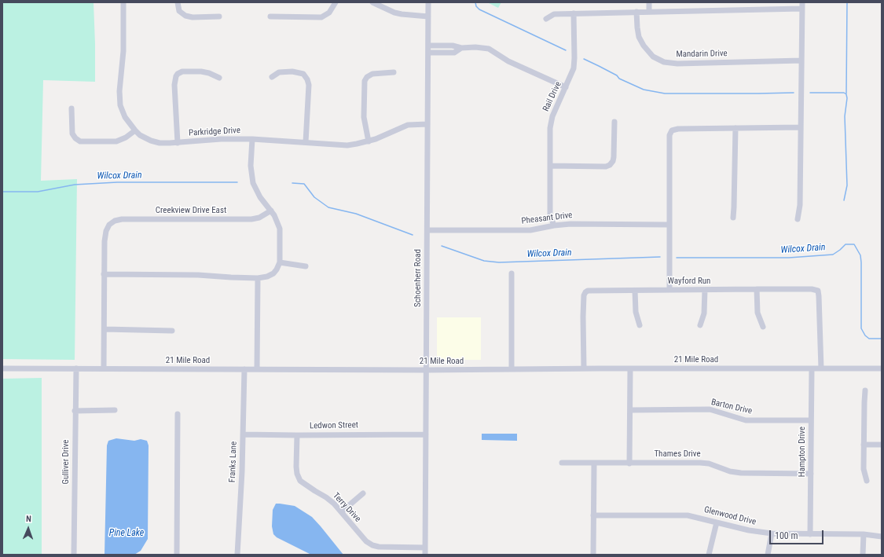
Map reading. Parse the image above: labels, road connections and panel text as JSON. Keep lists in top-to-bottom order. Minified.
{"streets":{"street":["Mandarin Drive","Rail Drive","Parkridge Drive","Creekview Drive East","Pheasant Drive","Schoenherr Road","Wayford Run","21 Mile Road","Barton Drive","Ledwon Street","Hampton Drive","Thames Drive","Gulliver Drive","Franks Lane","Terry Drive","Glenwood Drive"]},"crossings":[["Rail Drive","Pheasant Drive"],["Parkridge Drive","Schoenherr Road"],["Pheasant Drive","Schoenherr Road"],["Schoenherr Road","21 Mile Road"],["Schoenherr Road","Ledwon Street"],["Schoenherr Road","Terry Drive"],["Wayford Run","21 Mile Road"],["21 Mile Road","Hampton Drive"],["21 Mile Road","Gulliver Drive"],["21 Mile Road","Franks Lane"],["Barton Drive","Hampton Drive"],["Ledwon Street","Franks Lane"],["Ledwon Street","Terry Drive"],["Hampton Drive","Thames Drive"],["Hampton Drive","Glenwood Drive"]],"water":["Wilcox Drain","Pine Lake"],"scale_bar":"100 m","north":"top"}
